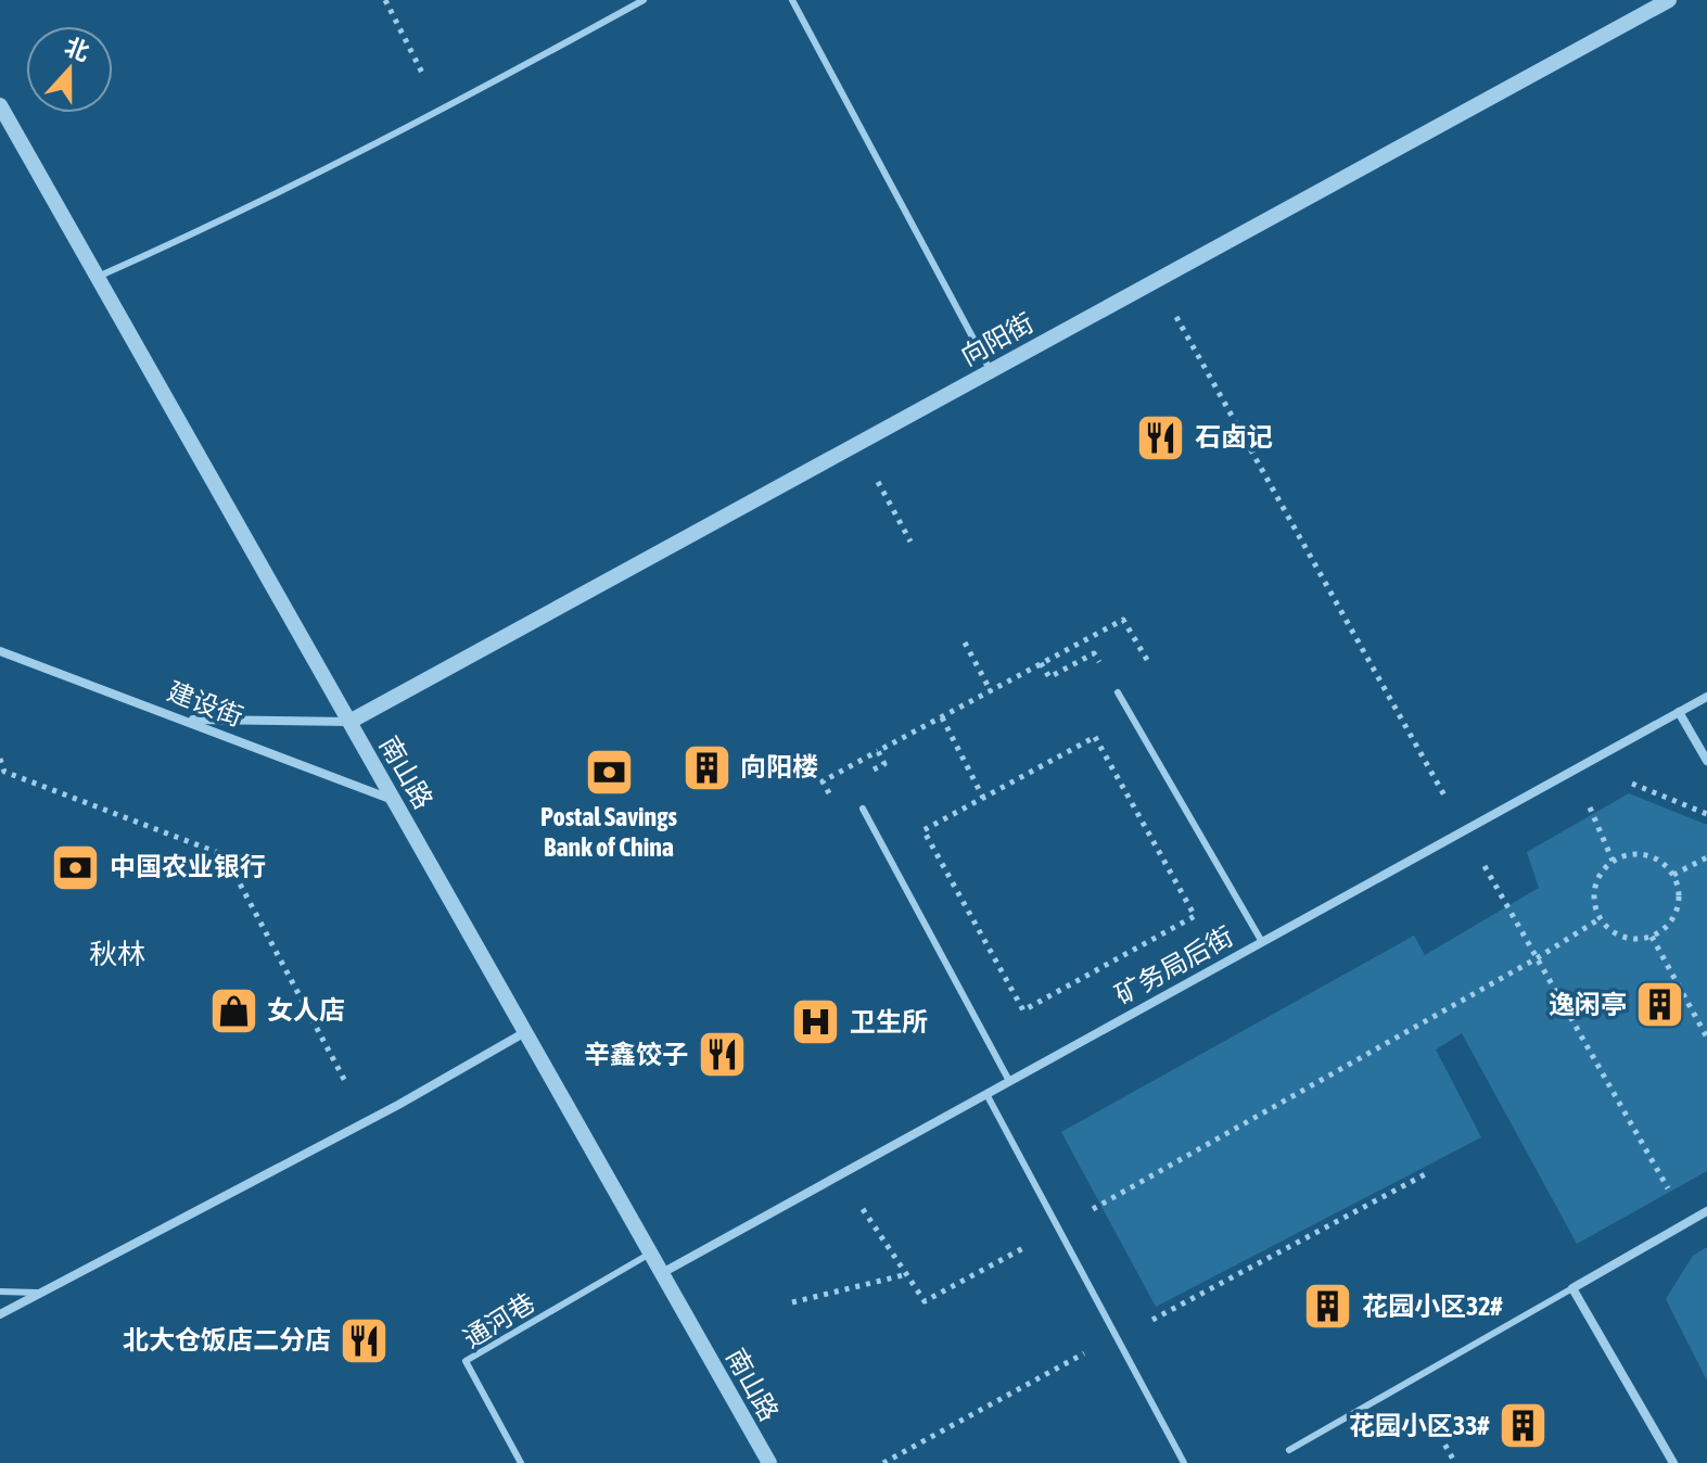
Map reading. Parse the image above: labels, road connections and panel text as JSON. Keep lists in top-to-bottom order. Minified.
{"streets":{"street":["向阳街","建设街","南山路","矿务局后街"],"lane":["通河巷"]},"crossings":[["向阳街","南山路"],["建设街","南山路"],["南山路","矿务局后街"],["南山路","通河巷"]],"districts":["秋林"],"places":{"restaurant":["石卤记","辛鑫饺子","北大仓饭店二分店"],"building":["向阳楼","逸闲亭","花园小区32#","花园小区33#"],"bank":["Postal Savings Bank of China","中国农业银行"],"shop":["女人店"],"hospital":["卫生所"]},"north":"top"}
